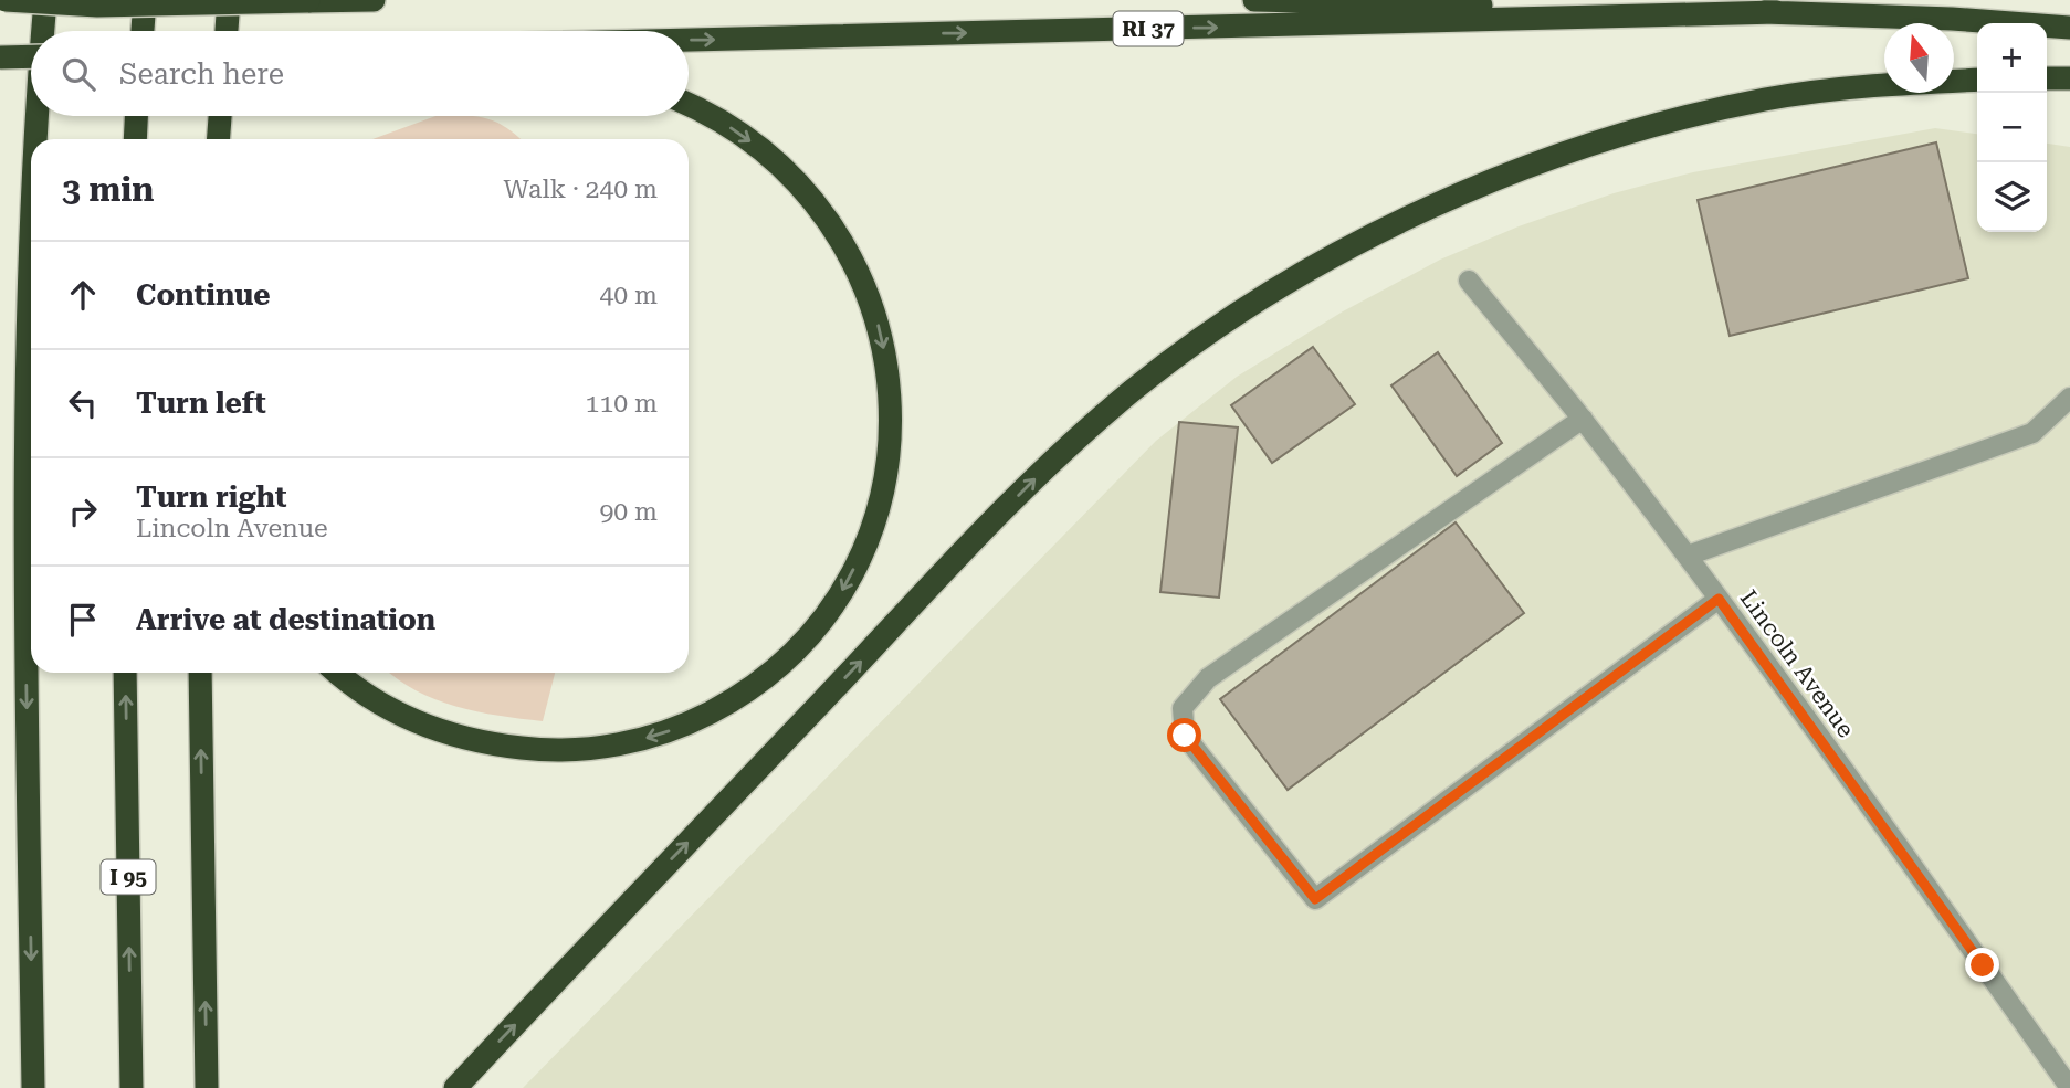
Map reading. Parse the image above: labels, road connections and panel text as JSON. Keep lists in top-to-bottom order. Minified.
{"streets":{"highway":["RI 37","I 95"],"street":["Lincoln Avenue"]},"north":"top","page":{"map_buttons":["+","−"],"search":"Search here","heading":["3 min","Walk · 240 m"],"list":[["Continue","40 m"],["Turn left","110 m"],["Turn right","Lincoln Avenue","90 m"],"Arrive at destination"]}}
